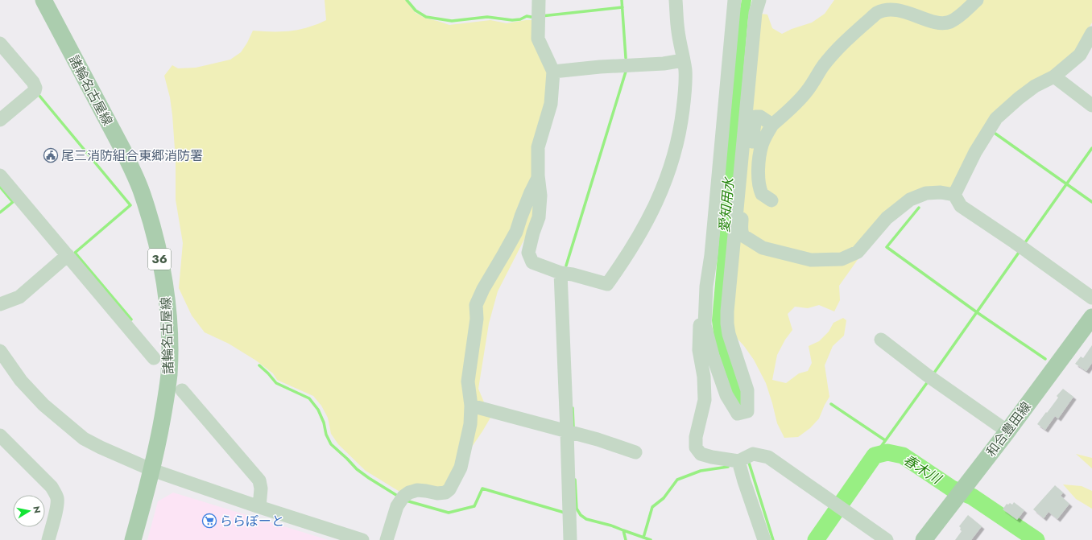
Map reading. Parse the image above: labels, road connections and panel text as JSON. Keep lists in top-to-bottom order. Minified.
{"streets":{"main road":["諸輪名古屋線","36","和合豊田線"]},"water":["愛知用水","春木川"],"places":{"public building":["尾三消防組合東郷消防署"],"supermarket":["ららぽーと"]},"north":"right"}
